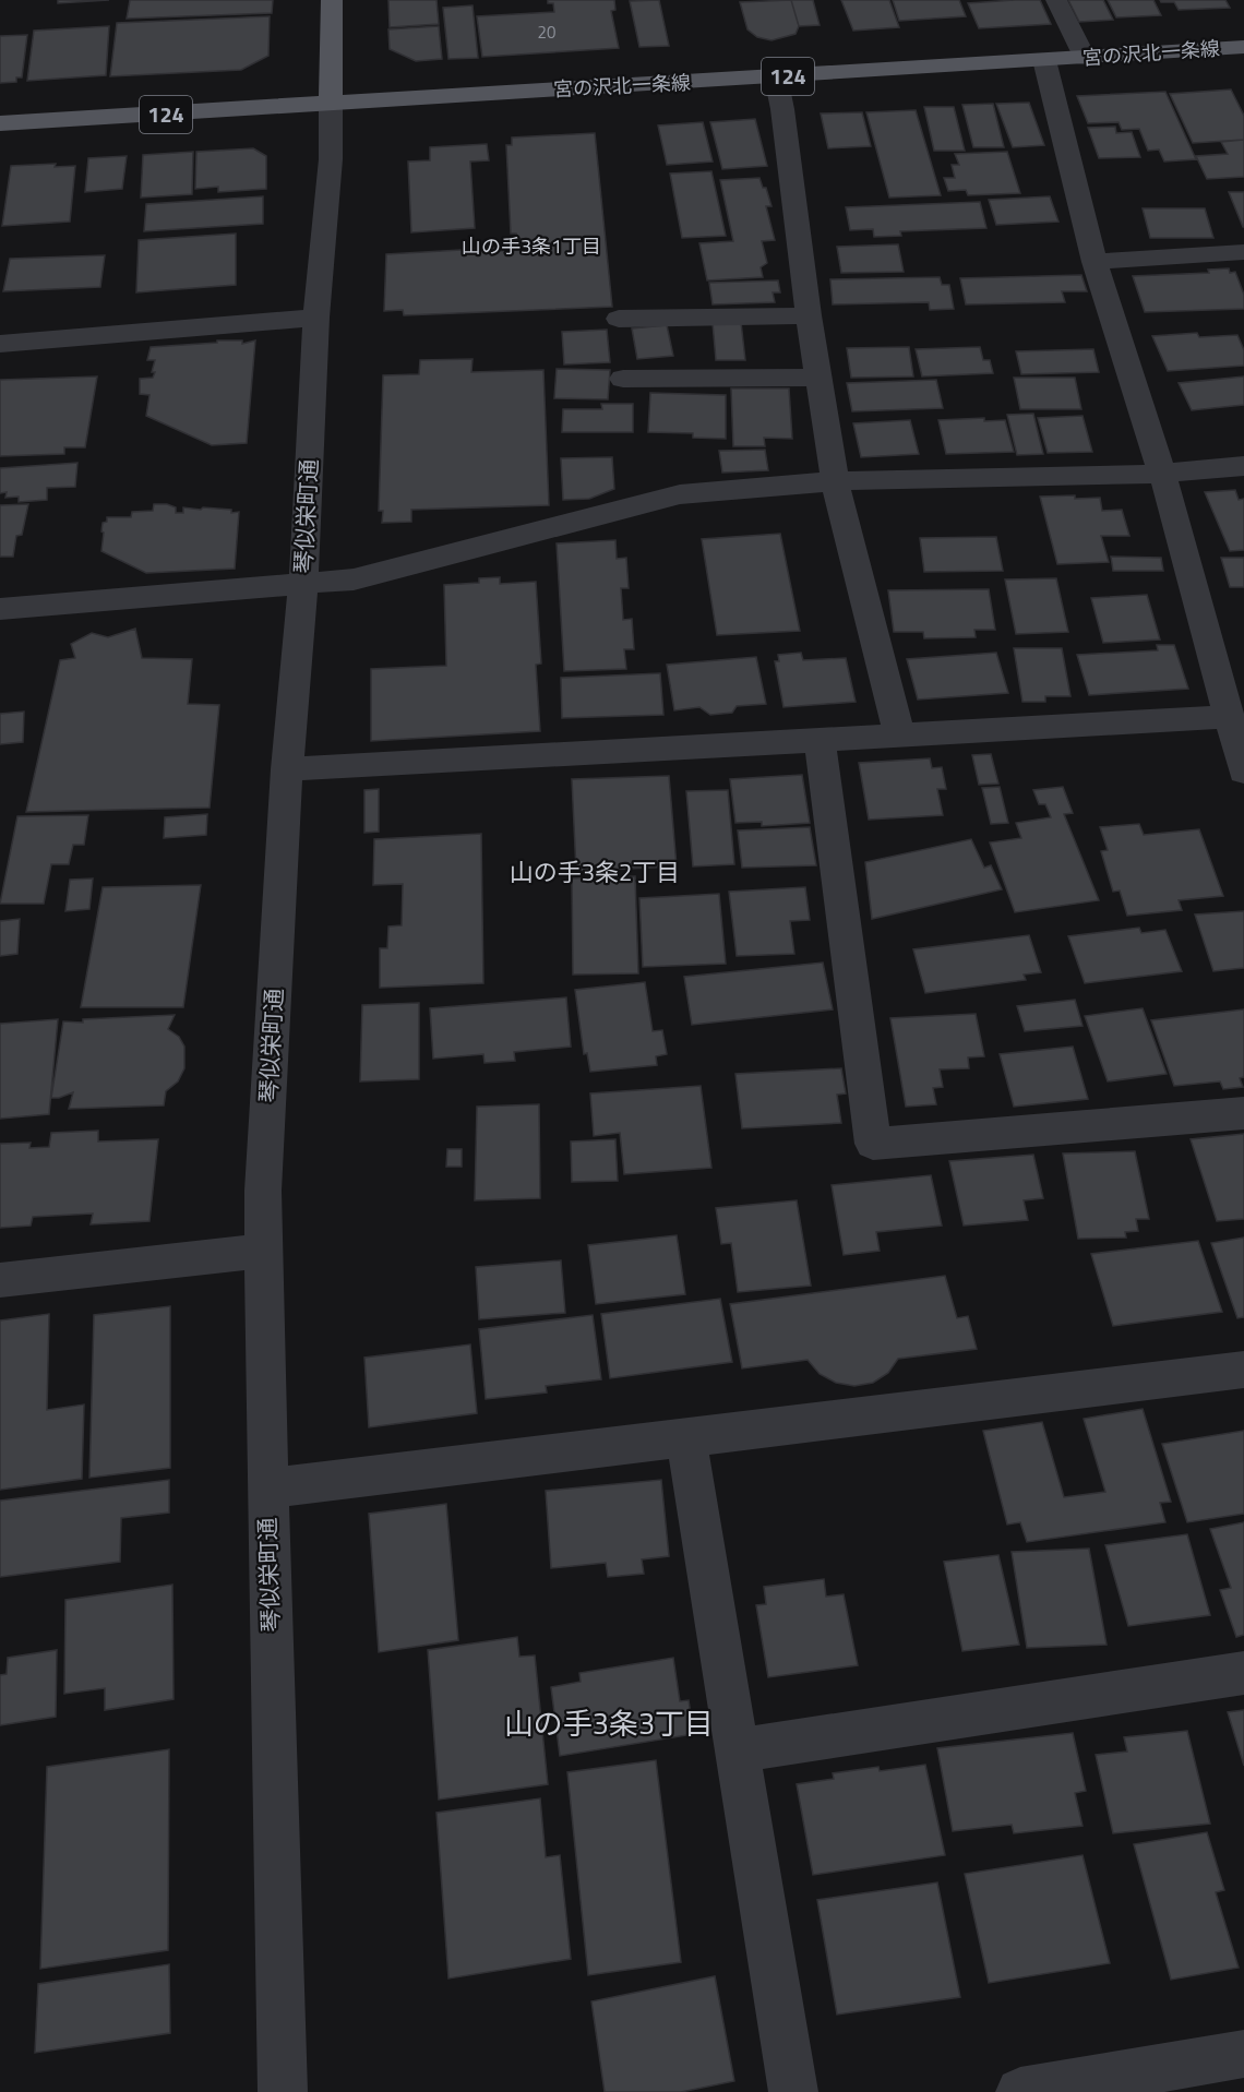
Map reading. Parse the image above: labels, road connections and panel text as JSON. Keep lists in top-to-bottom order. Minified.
{"streets":{"main road":["宮の沢北一条線","124","琴似栄町通"]},"crossings":[["宮の沢北一条線","琴似栄町通"]],"districts":["山の手3条1丁目","山の手3条2丁目","山の手3条3丁目"],"house_numbers":["20"]}
